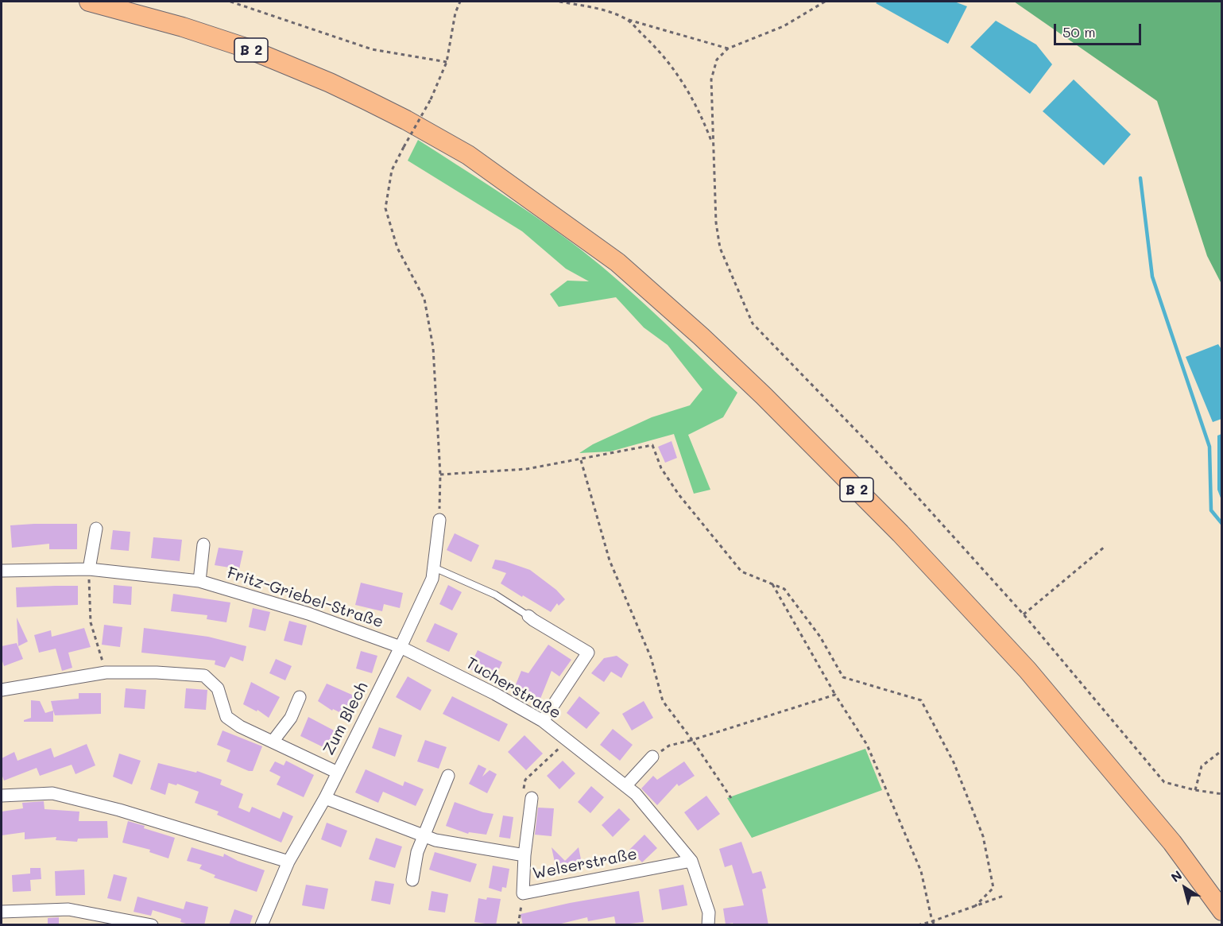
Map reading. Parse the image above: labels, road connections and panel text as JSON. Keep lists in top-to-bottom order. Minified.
{"streets":{"main road":["B 2"],"street":["Fritz-Griebel-Straße","Tucherstraße","Zum Blech","Welserstraße"]},"crossings":[["Fritz-Griebel-Straße","Tucherstraße"],["Fritz-Griebel-Straße","Zum Blech"],["Tucherstraße","Zum Blech"],["Tucherstraße","Welserstraße"],["Zum Blech","Welserstraße"]],"scale_bar":"50 m","north":"top left"}
